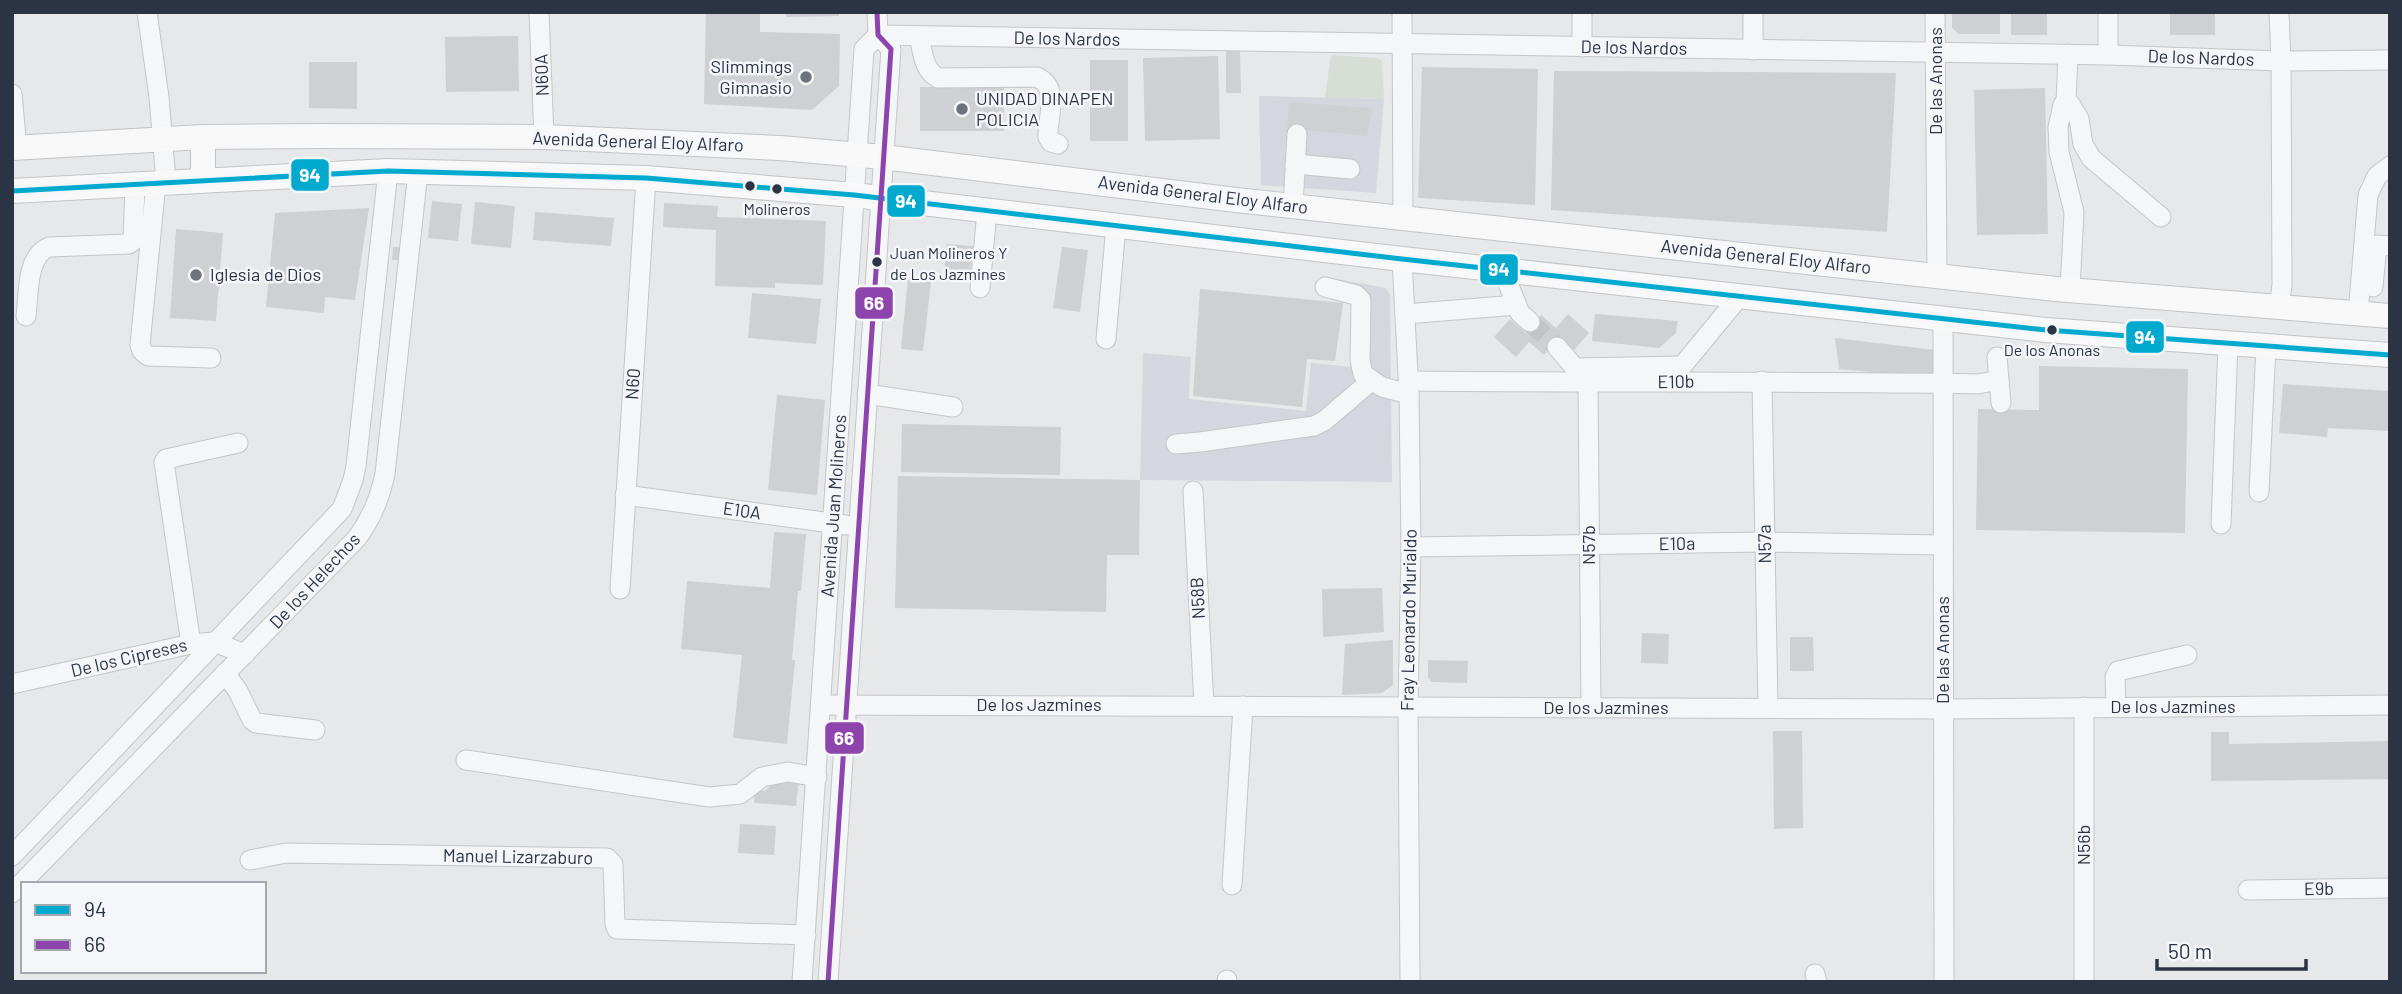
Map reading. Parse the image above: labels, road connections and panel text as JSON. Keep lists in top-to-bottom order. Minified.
{"streets":{"main road":["Avenida General Eloy Alfaro"],"street":["De los Nardos","N60A","De las Anonas","E10b","N60","Avenida Juan Molineros","E10A","E10a","N57a","N57b","De los Helechos","N58B","Fray Leonardo Murialdo","De los Cipreses","De los Jazmines","N56b","Manuel Lizarzaburo","E9b"]},"crossings":[["De los Nardos","De las Anonas"],["De los Nardos","Avenida Juan Molineros"],["N60A","Avenida General Eloy Alfaro"],["De las Anonas","Avenida General Eloy Alfaro"],["De las Anonas","E10b"],["De las Anonas","E10a"],["De las Anonas","De los Jazmines"],["Avenida General Eloy Alfaro","N60"],["Avenida General Eloy Alfaro","Avenida Juan Molineros"],["Avenida General Eloy Alfaro","De los Helechos"],["Avenida General Eloy Alfaro","Fray Leonardo Murialdo"],["E10b","N57a"],["E10b","N57b"],["E10b","Fray Leonardo Murialdo"],["N60","E10A"],["Avenida Juan Molineros","E10A"],["Avenida Juan Molineros","De los Jazmines"],["Avenida Juan Molineros","Manuel Lizarzaburo"],["E10a","N57a"],["E10a","N57b"],["E10a","Fray Leonardo Murialdo"],["N57a","De los Jazmines"],["N57b","De los Jazmines"],["De los Helechos","De los Cipreses"],["N58B","De los Jazmines"],["Fray Leonardo Murialdo","De los Jazmines"],["De los Jazmines","N56b"]],"places":["Slimmings Gimnasio","UNIDAD DINAPEN POLICIA","Molineros","Juan Molineros Y de Los Jazmines","Iglesia de Dios","De los Anonas"],"lines":["transit line 66","transit line 94"],"legend":["94","66"],"scale_bar":"50 m"}
